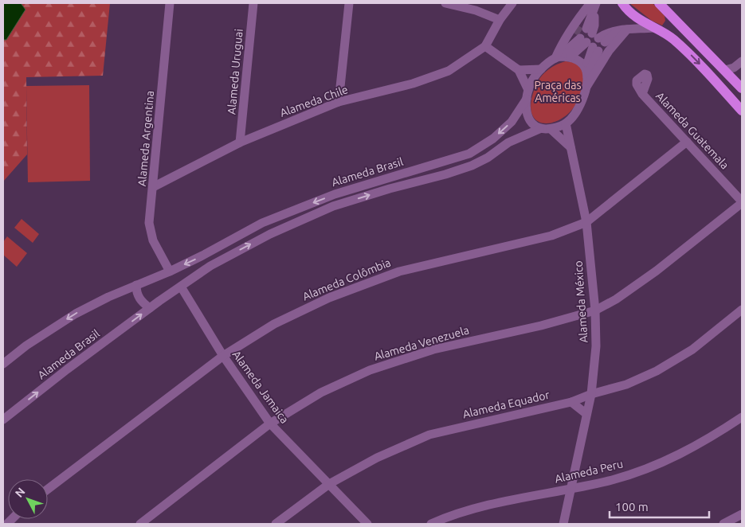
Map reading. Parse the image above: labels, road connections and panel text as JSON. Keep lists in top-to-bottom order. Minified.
{"streets":{"street":["Alameda Uruguai","Alameda Chile","Alameda Guatemala","Alameda Argentina","Alameda Brasil","Alameda Colômbia","Alameda México","Alameda Venezuela","Alameda Jamaica","Alameda Equador","Alameda Peru"]},"crossings":[["Alameda Uruguai","Alameda Chile"],["Alameda Chile","Alameda Argentina"],["Alameda Guatemala","Alameda Colômbia"],["Alameda Guatemala","Alameda Venezuela"],["Alameda Argentina","Alameda Brasil"],["Alameda Brasil","Alameda México"],["Alameda Brasil","Alameda Jamaica"],["Alameda Colômbia","Alameda México"],["Alameda Colômbia","Alameda Jamaica"],["Alameda México","Alameda Venezuela"],["Alameda México","Alameda Equador"],["Alameda México","Alameda Peru"],["Alameda Venezuela","Alameda Jamaica"],["Alameda Jamaica","Alameda Equador"]],"parks":["Praça das Américas"],"scale_bar":"100 m","north":"top left"}
